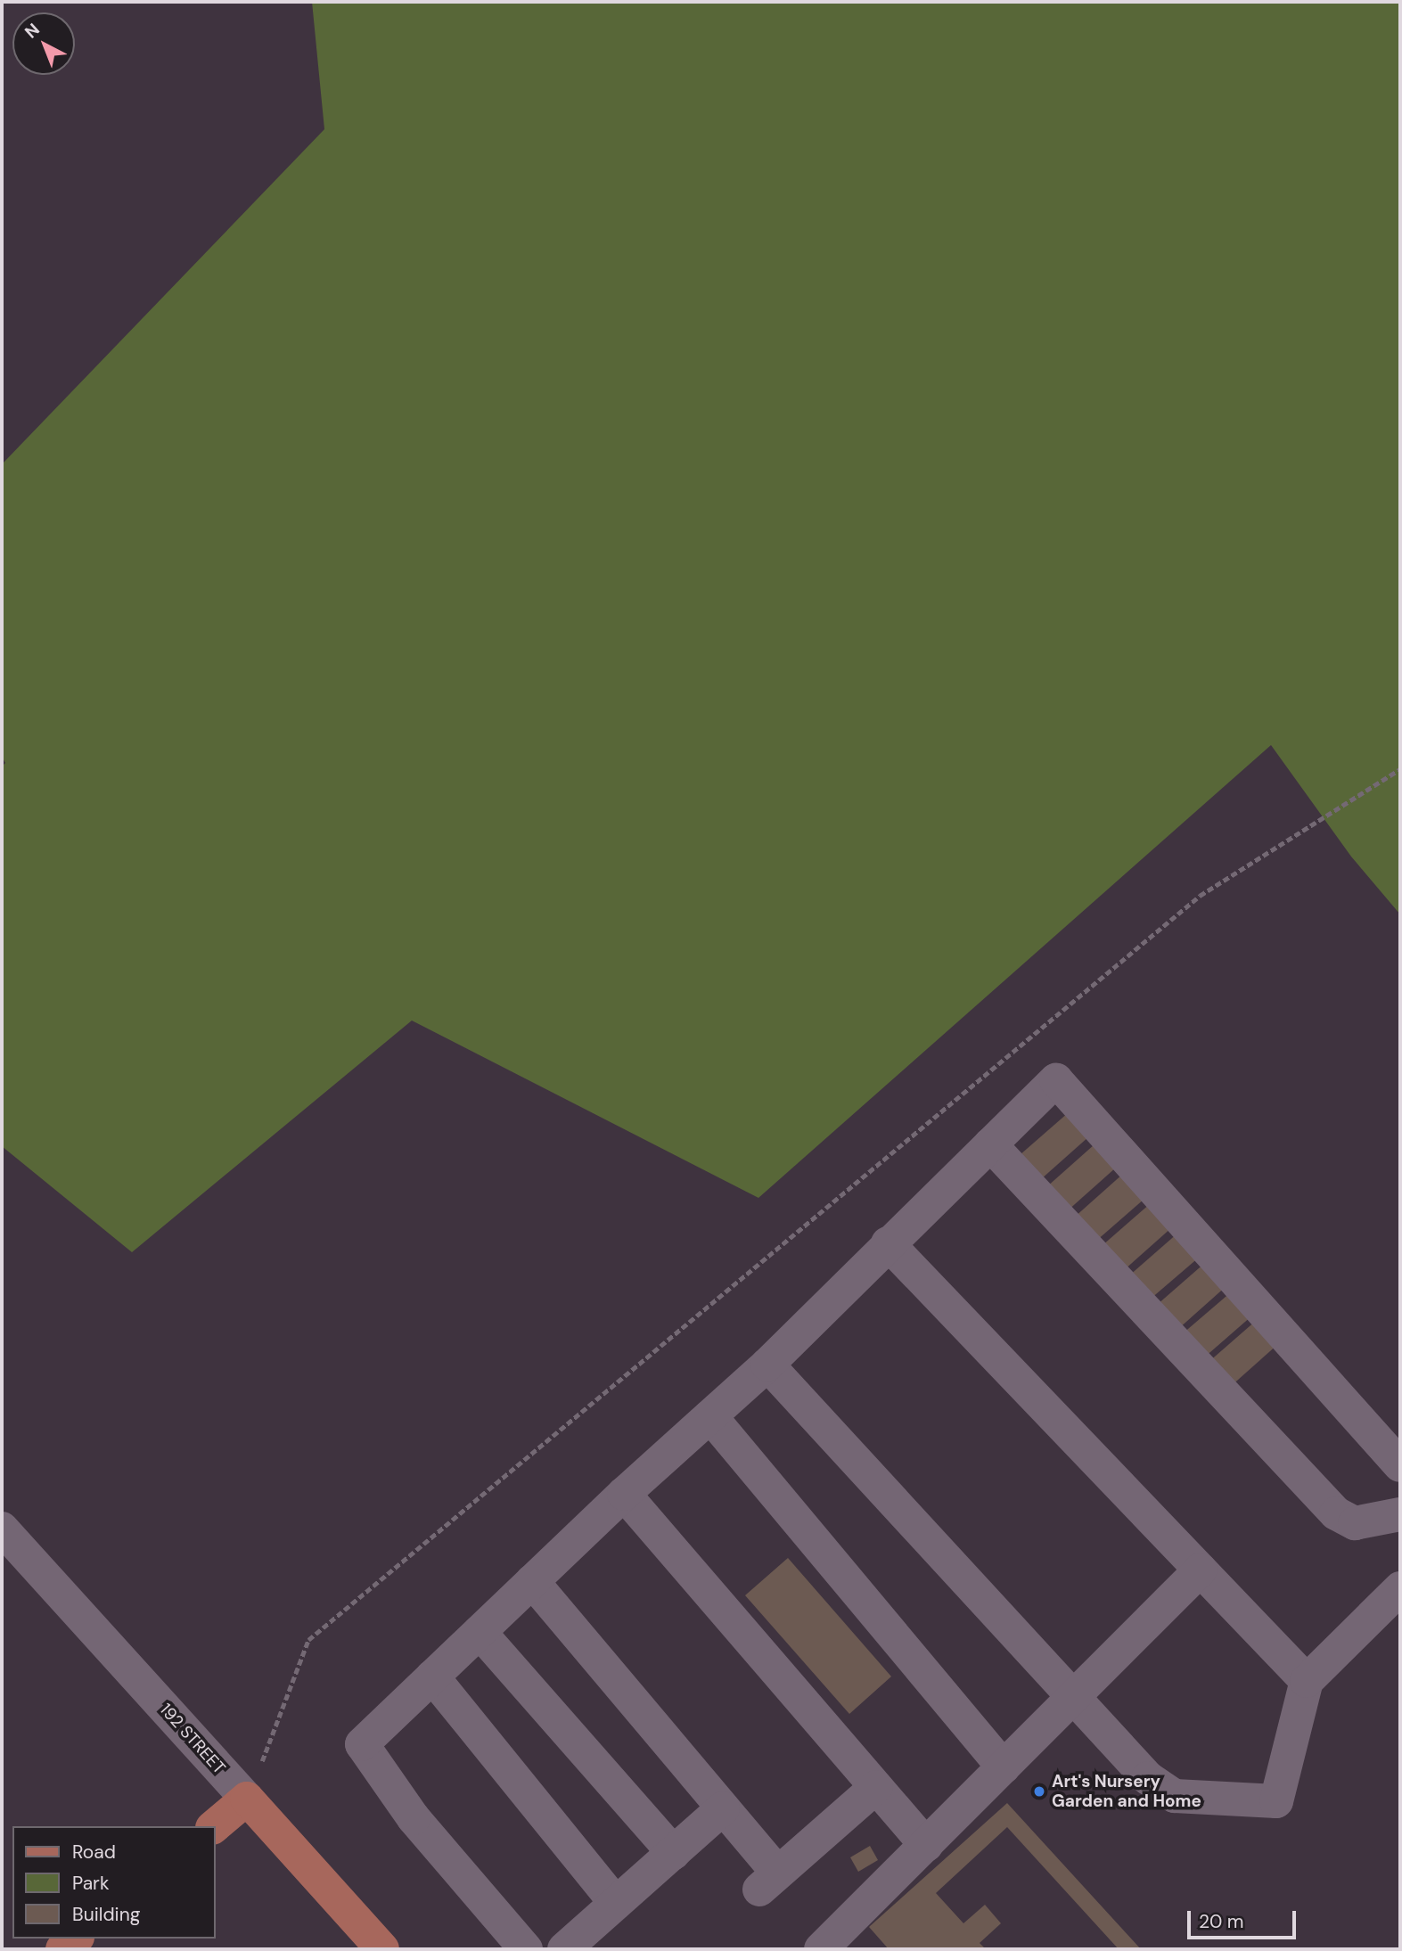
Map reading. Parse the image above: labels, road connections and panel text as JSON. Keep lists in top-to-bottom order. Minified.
{"streets":{"main road":["192 STREET"]},"places":["Art's Nursery Garden and Home"],"legend":["Road","Park","Building"],"scale_bar":"20 m","north":"top left"}
